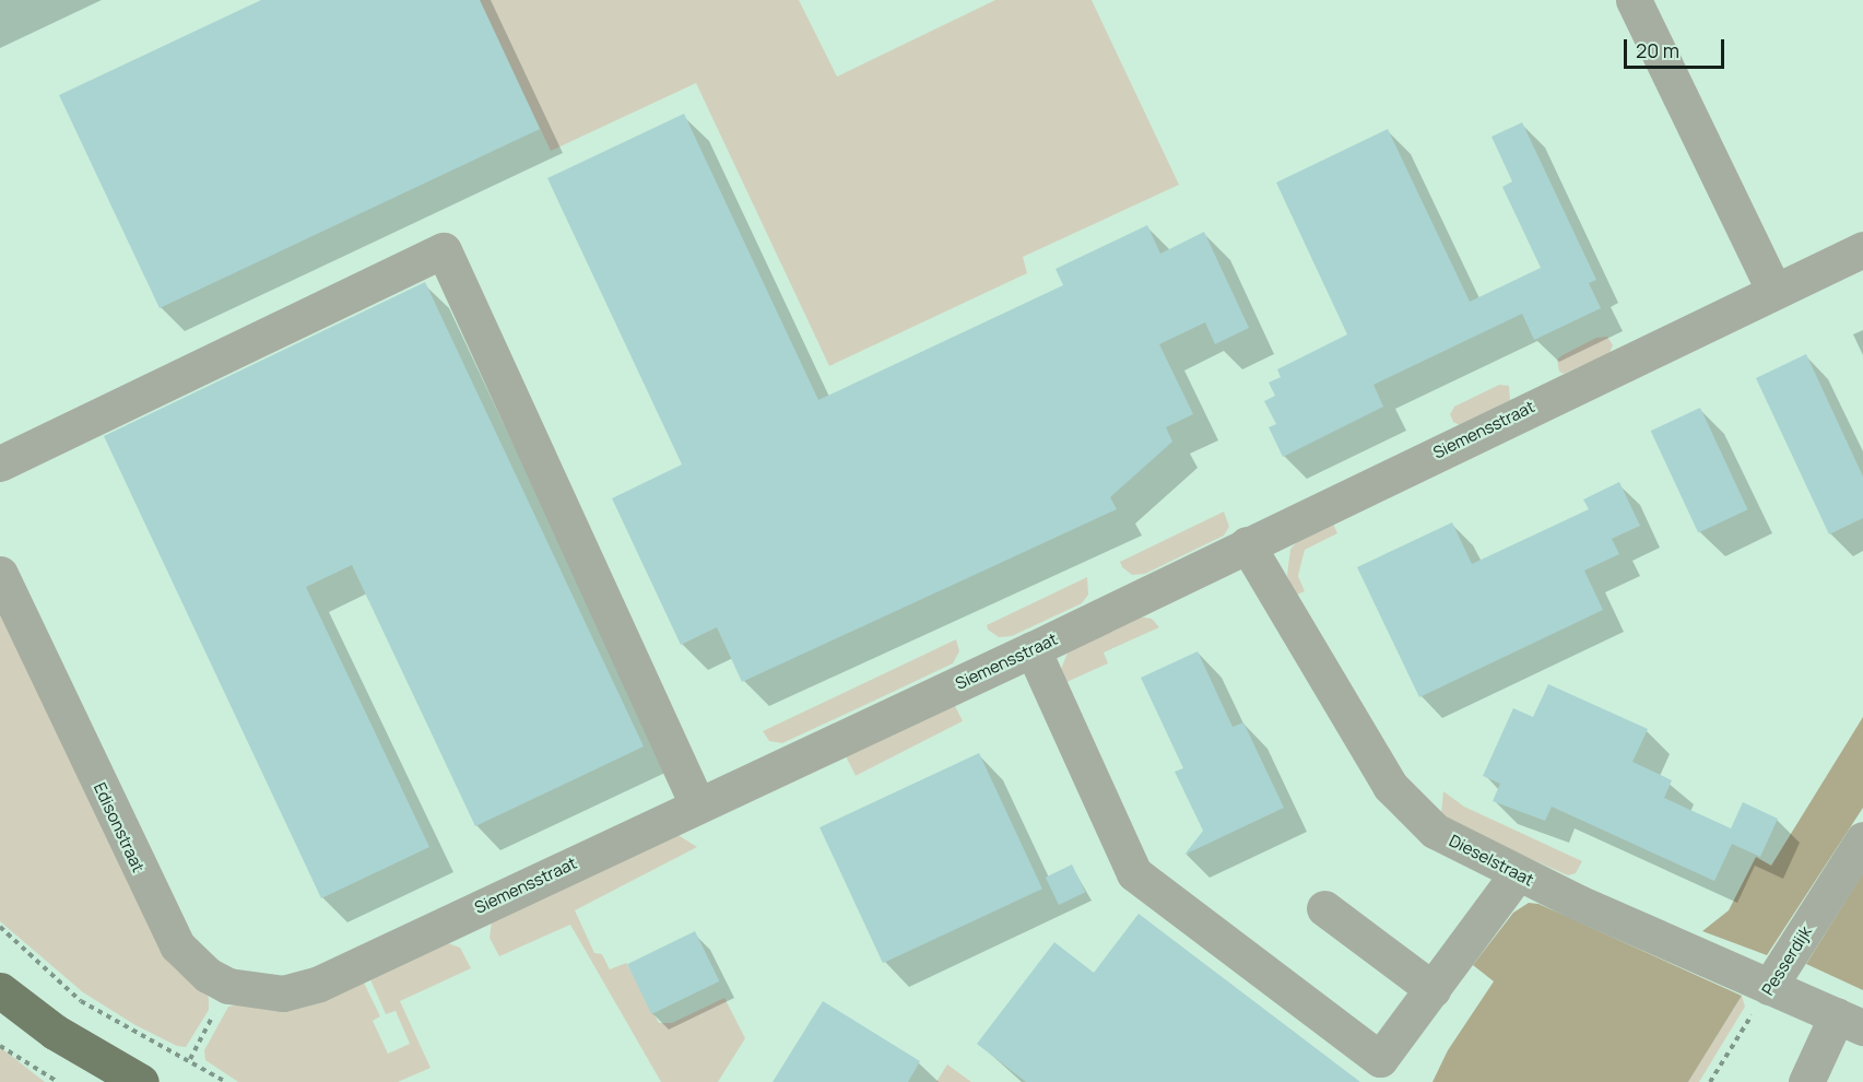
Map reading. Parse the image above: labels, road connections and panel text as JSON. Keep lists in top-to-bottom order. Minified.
{"streets":{"street":["Siemensstraat","Edisonstraat","Dieselstraat","Pesserdijk"]},"crossings":[["Siemensstraat","Edisonstraat"],["Siemensstraat","Dieselstraat"],["Dieselstraat","Pesserdijk"]],"scale_bar":"20 m"}
